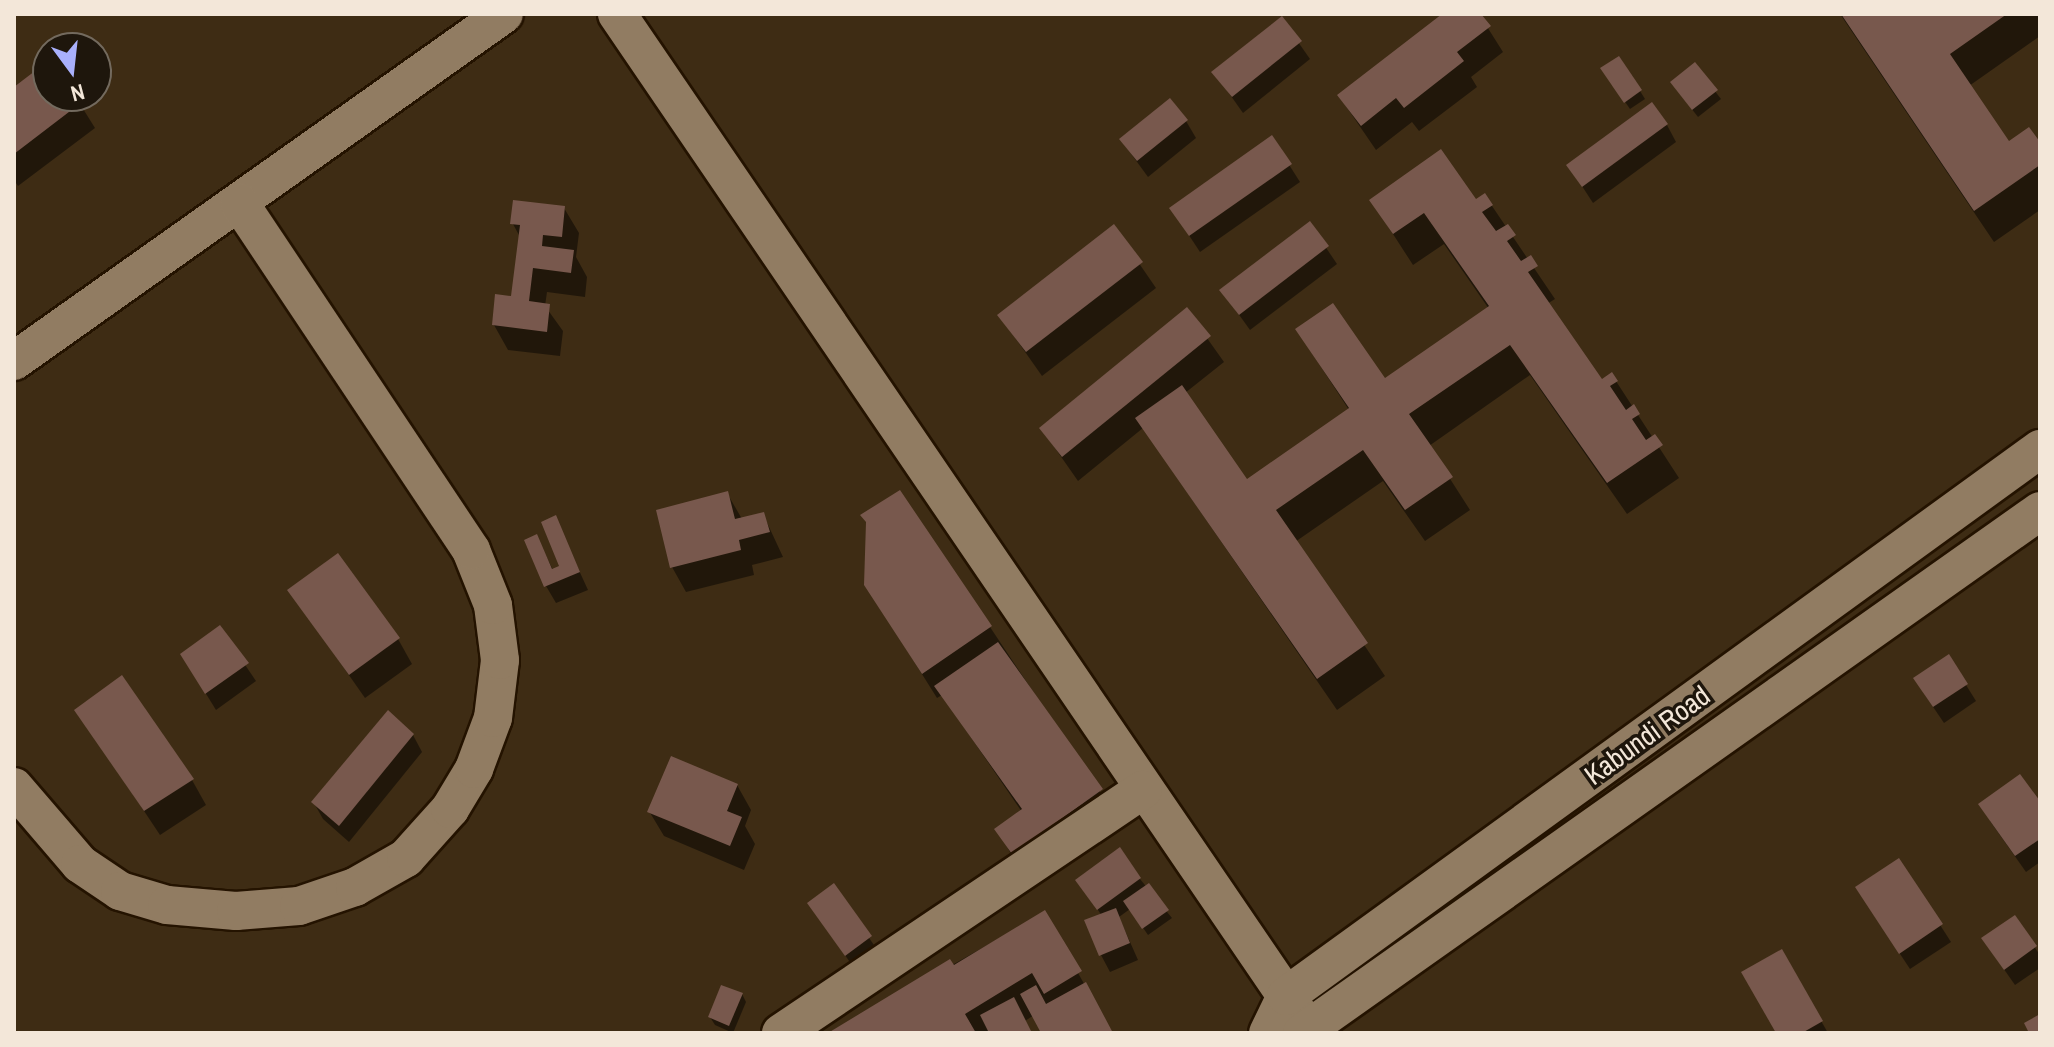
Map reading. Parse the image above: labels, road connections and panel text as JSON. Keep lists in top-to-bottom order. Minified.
{"streets":{"street":["Kabundi Road"]},"north":"bottom"}
